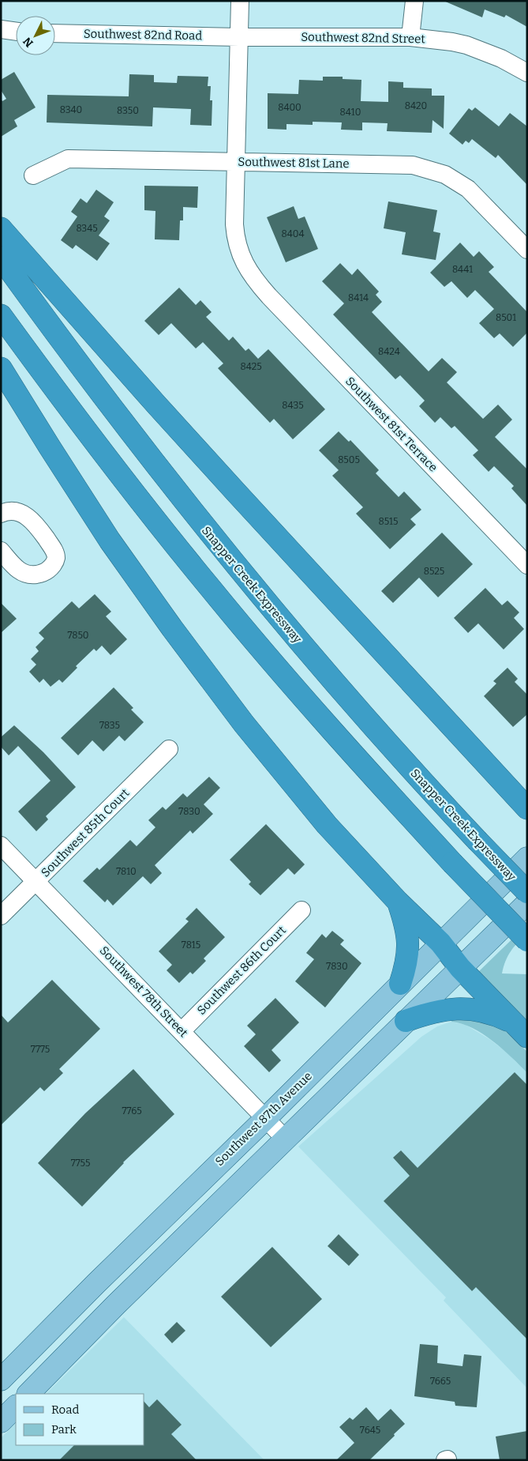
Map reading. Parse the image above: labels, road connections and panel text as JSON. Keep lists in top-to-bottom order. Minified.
{"streets":{"highway":["Snapper Creek Expressway"],"main road":["Southwest 87th Avenue"],"street":["Southwest 82nd Road","Southwest 82nd Street","Southwest 81st Lane","Southwest 81st Terrace","Southwest 85th Court","Southwest 86th Court","Southwest 78th Street"]},"crossings":[["Southwest 82nd Road","Southwest 82nd Street"],["Southwest 82nd Road","Southwest 81st Terrace"],["Southwest 82nd Street","Southwest 81st Terrace"],["Southwest 81st Lane","Southwest 81st Terrace"],["Southwest 85th Court","Southwest 78th Street"],["Southwest 86th Court","Southwest 78th Street"],["Southwest 78th Street","Southwest 87th Avenue"]],"house_numbers":["8420","8400","8340","8350","8410","8345","8404","8441","8414","8501","8424","8425","8435","8505","8515","8525","7850","7835","7830","7810","7815","7830","7775","7765","7755","7665","7645"],"legend":["Road","Park"],"north":"bottom left"}
